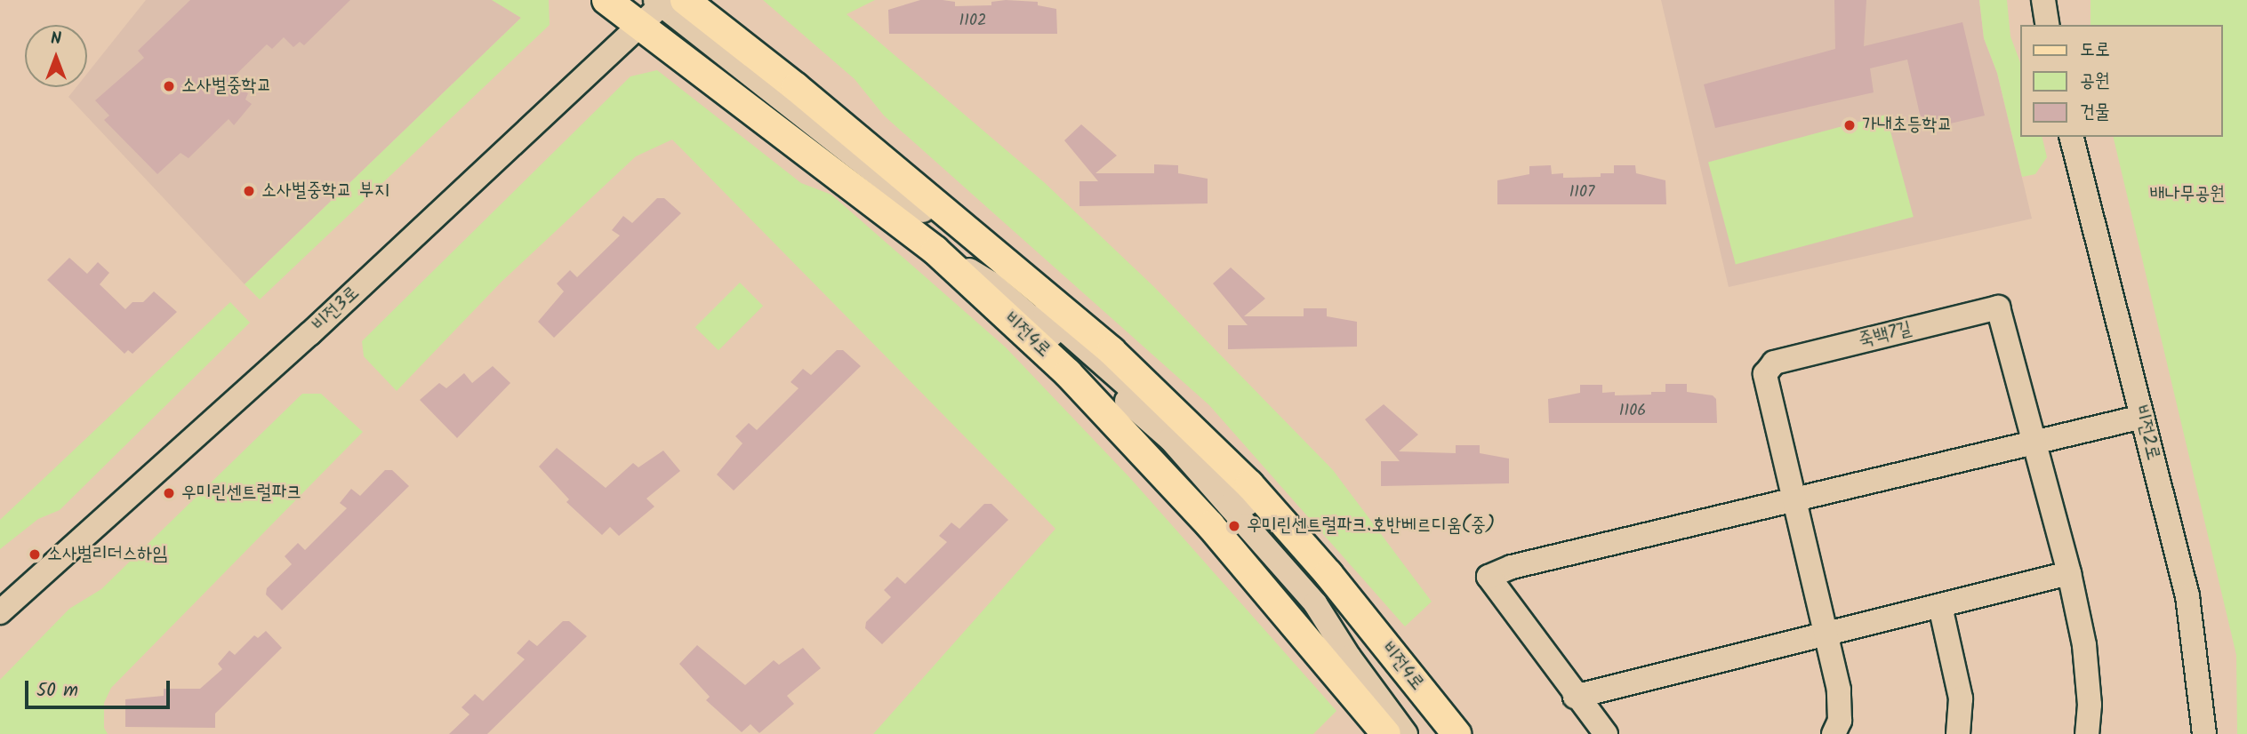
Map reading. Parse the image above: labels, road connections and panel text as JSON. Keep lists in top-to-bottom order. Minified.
{"streets":{"main road":["비전4로"],"street":["비전3로","죽백7길","비전2로"]},"crossings":[["비전3로","비전4로"]],"parks":["배나무공원"],"places":["소사벌중학교","가내초등학교","소사벌중학교 부지","우미린센트럴파크","우미린센트럴파크.호반베르디움(중)","소사벌리더스하임"],"house_numbers":["1102","1107","1106"],"legend":["도로","공원","건물"],"scale_bar":"50 m","north":"top"}
